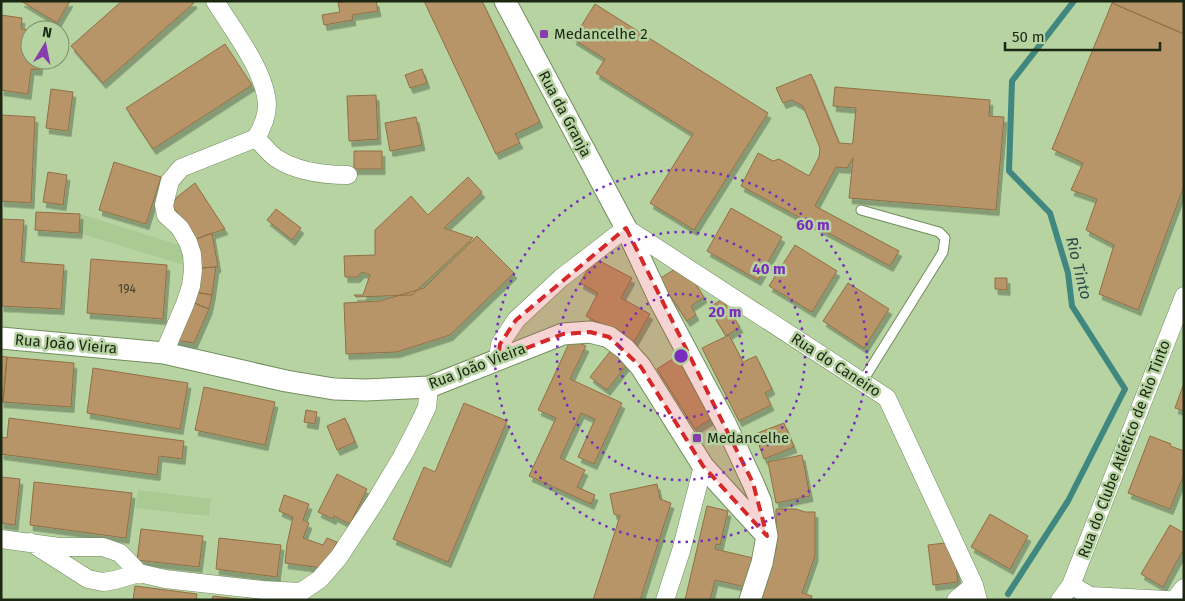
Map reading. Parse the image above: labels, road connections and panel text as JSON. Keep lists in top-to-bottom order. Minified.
{"streets":{"street":["Rua da Granja","Rua João Vieira","Rua do Caneiro","Rua do Clube Atlético de Rio Tinto"]},"crossings":[["Rua da Granja","Rua João Vieira"],["Rua da Granja","Rua do Caneiro"]],"water":["Rio Tinto"],"places":{"transit":["Medancelhe 2","Medancelhe"]},"house_numbers":["194"],"scale_bar":"50 m","north":"top","rings":["60 m","40 m","20 m"]}
